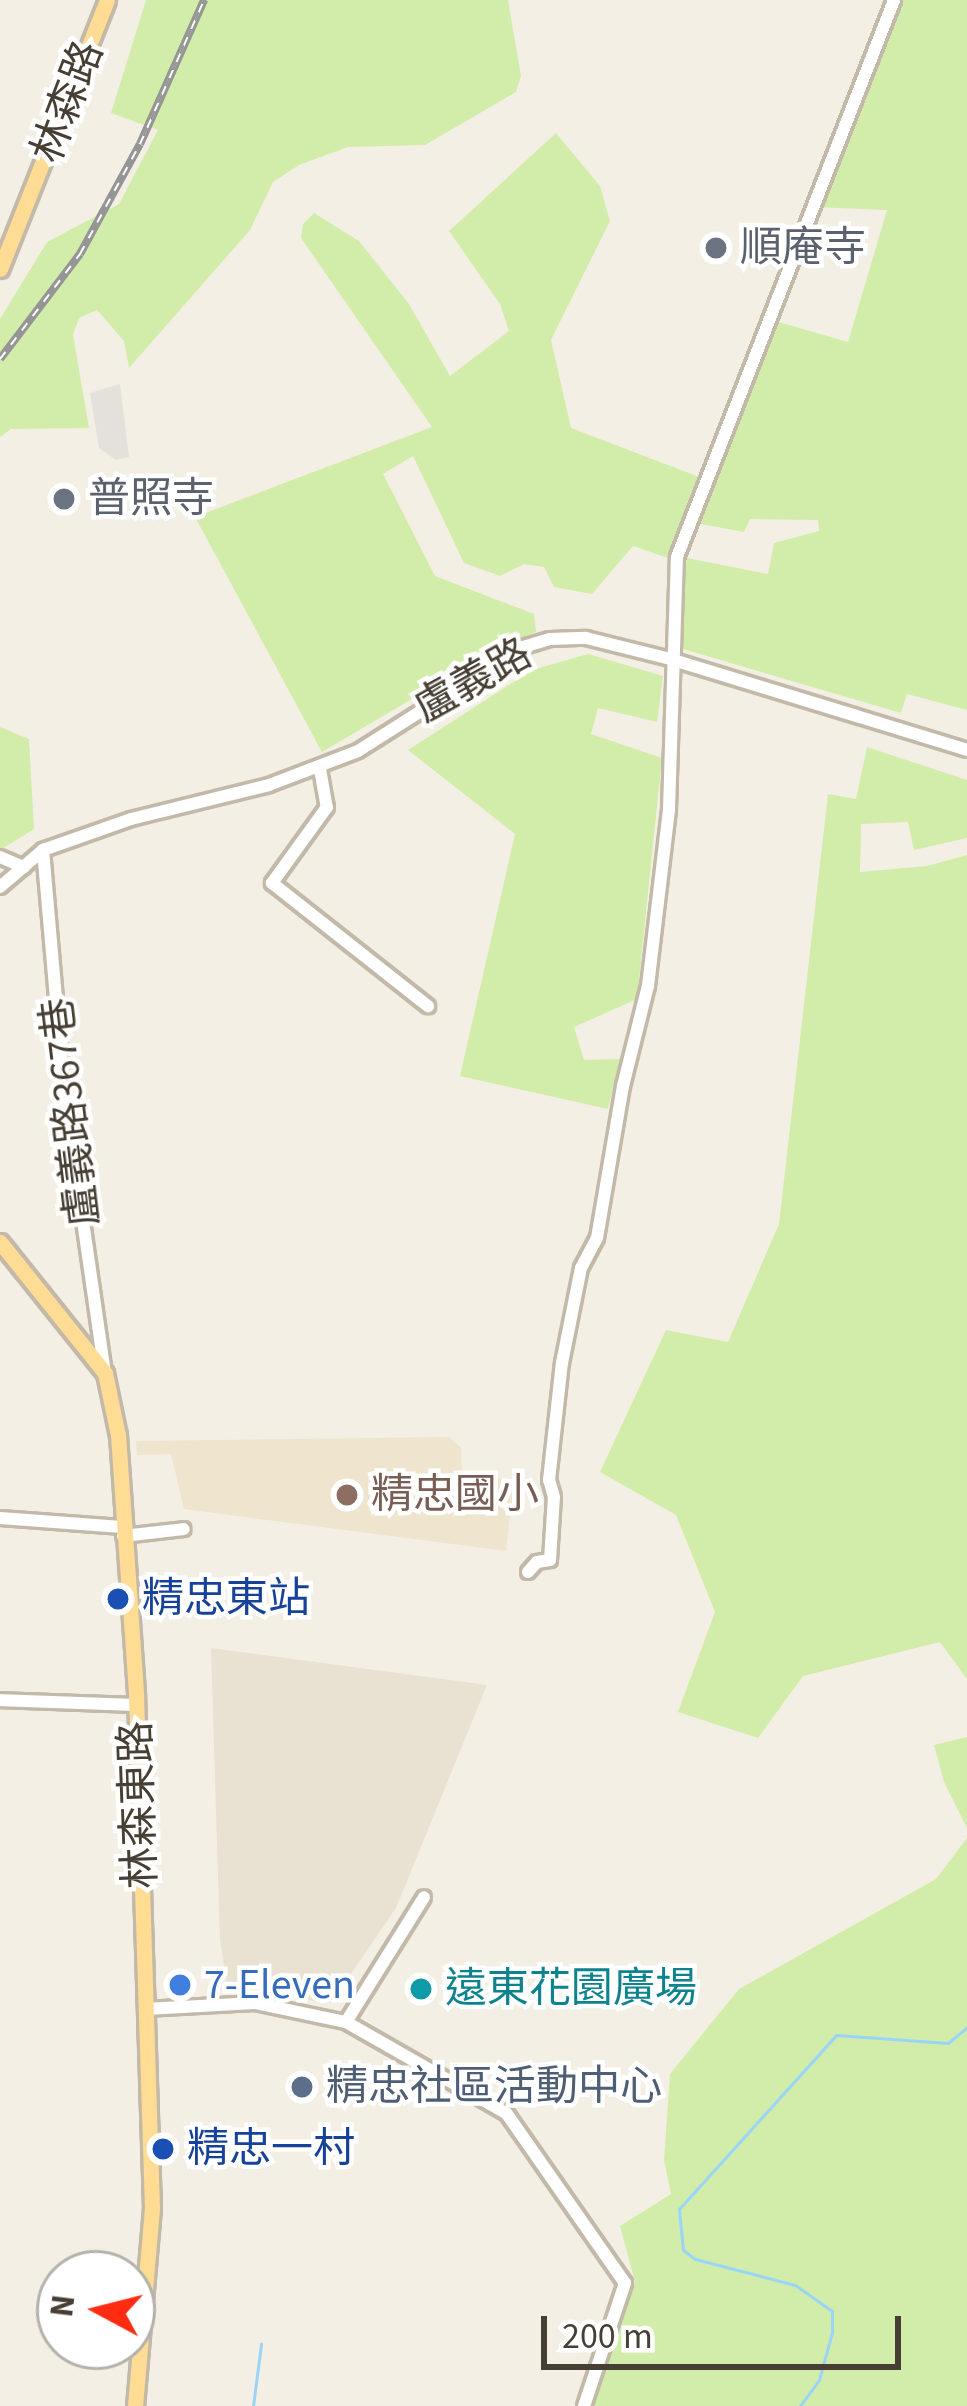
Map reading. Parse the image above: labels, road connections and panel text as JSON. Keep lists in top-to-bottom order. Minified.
{"streets":{"main road":["林森路","林森東路"],"street":["盧義路","盧義路367巷"]},"crossings":[["盧義路","盧義路367巷"],["盧義路367巷","林森東路"]],"places":["順庵寺","普照寺","精忠國小","精忠東站","7-Eleven","遠東花園廣場","精忠社區活動中心","精忠一村"],"scale_bar":"200 m","north":"left"}
